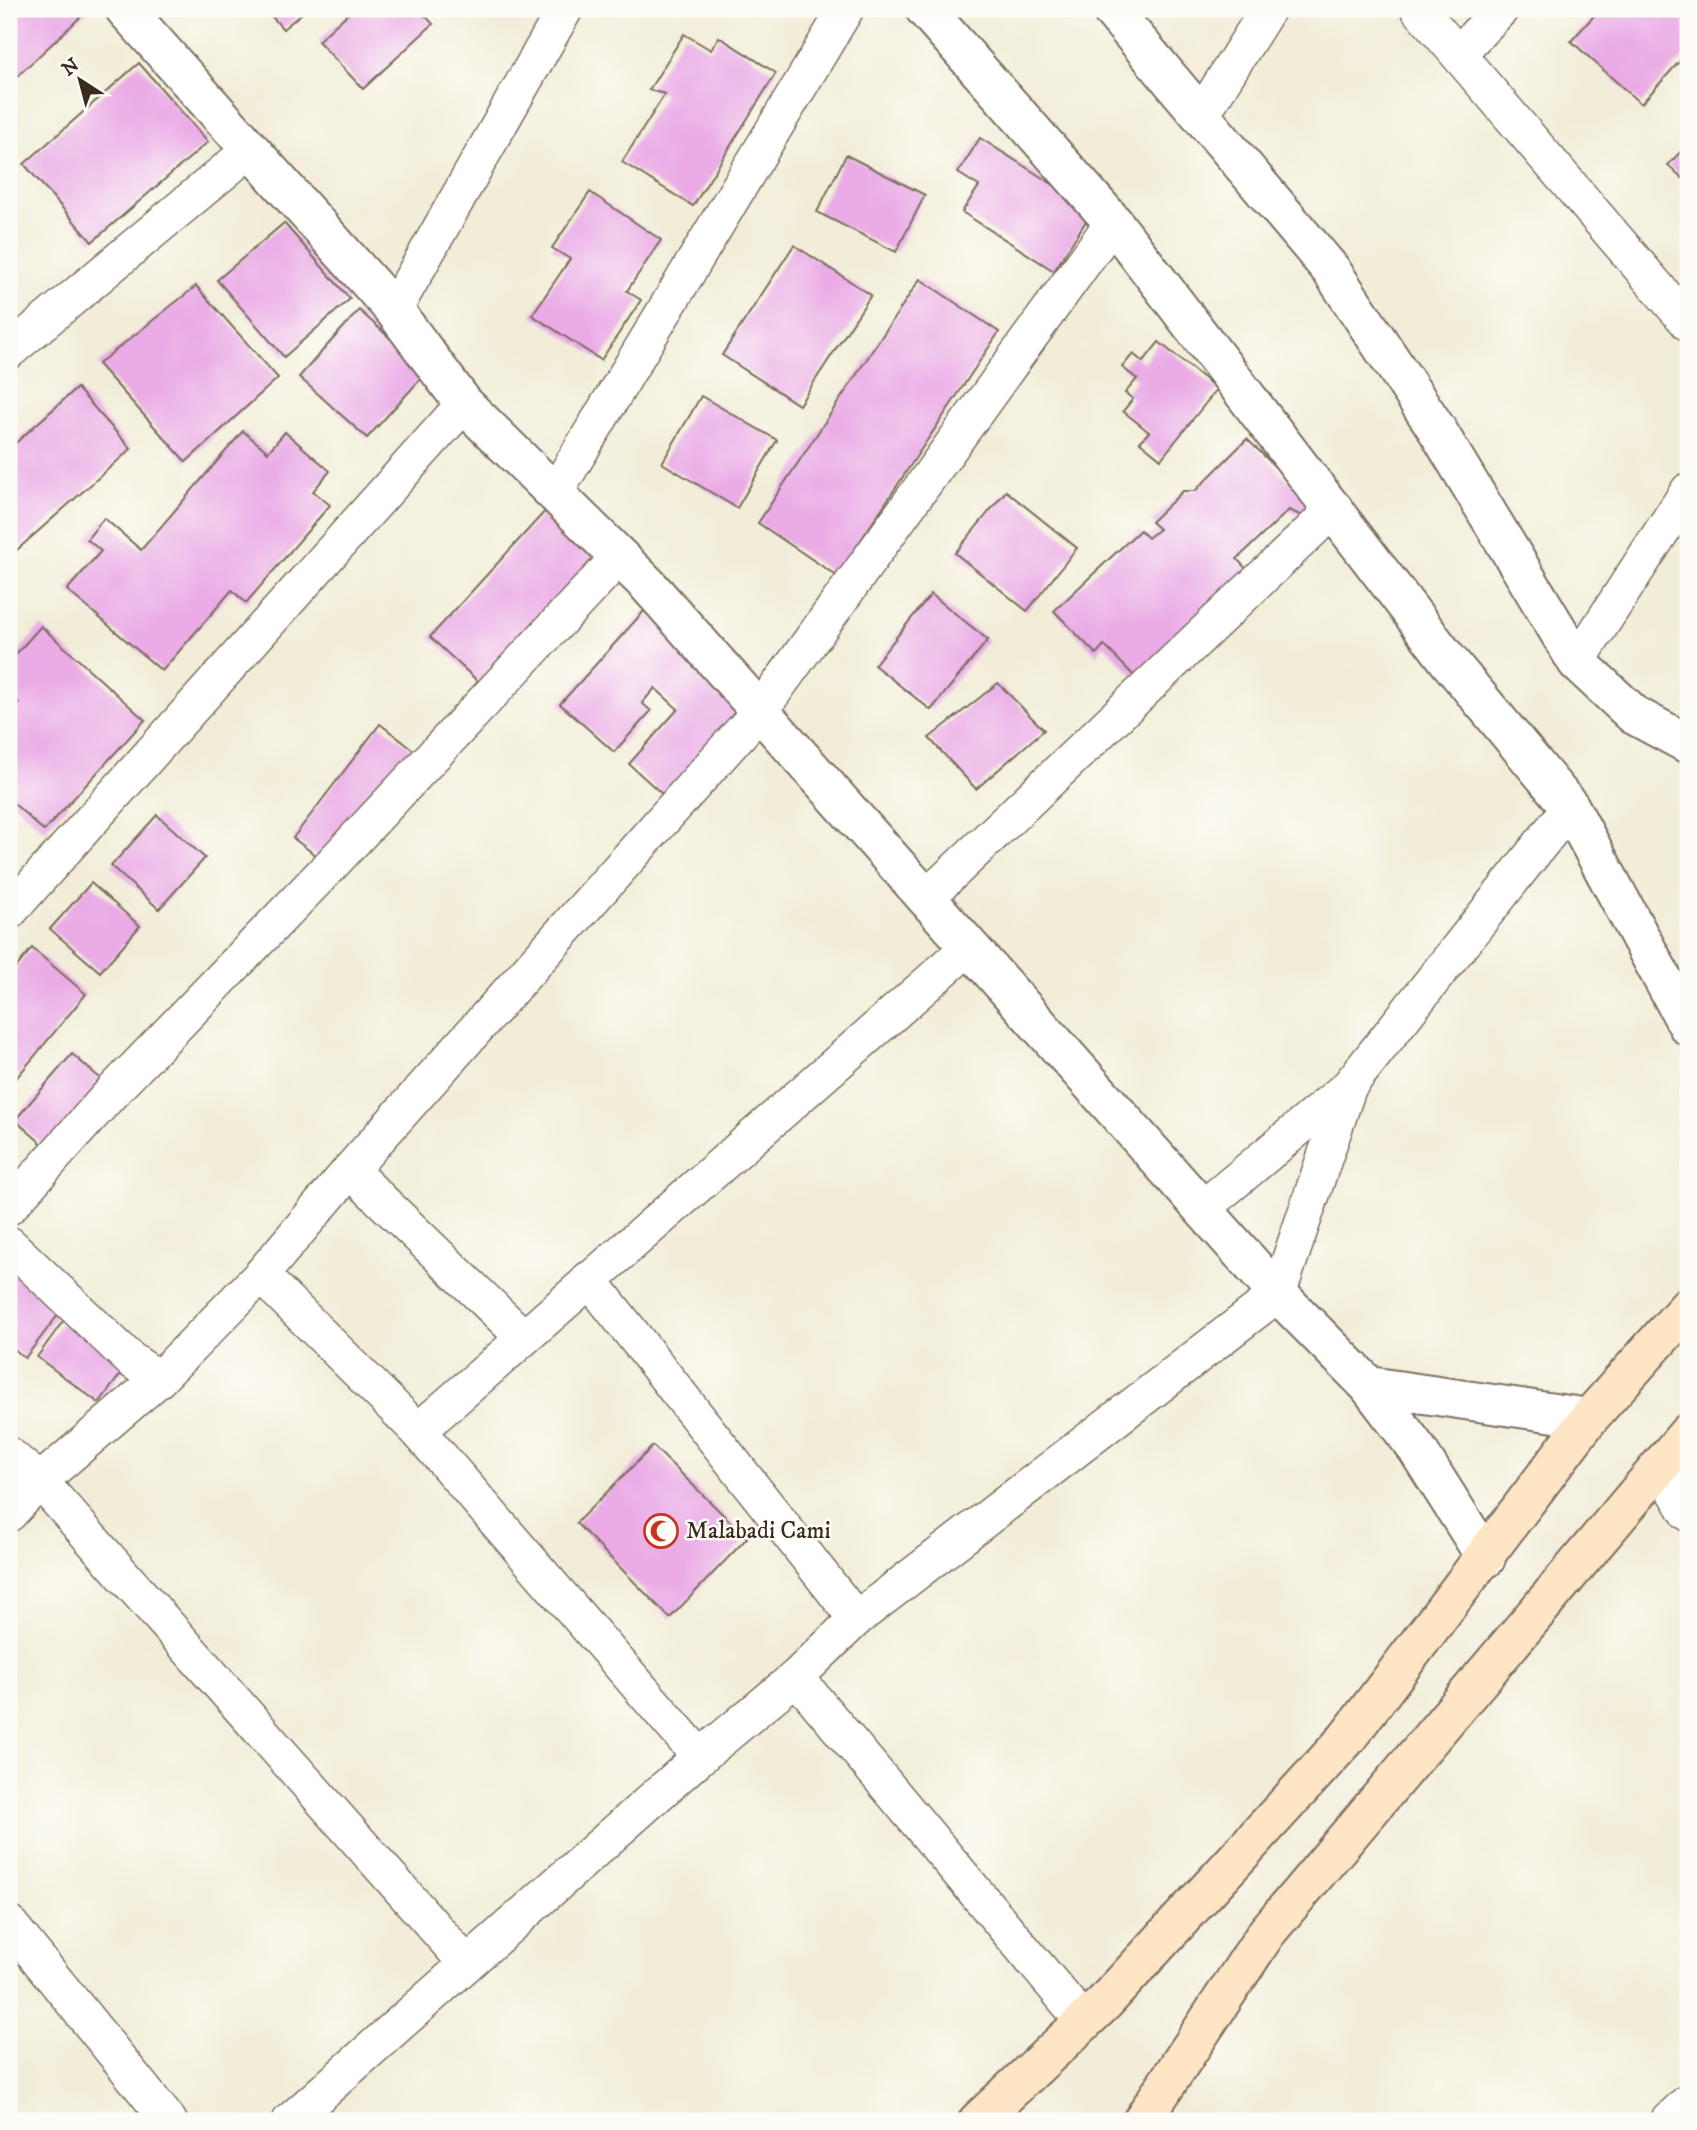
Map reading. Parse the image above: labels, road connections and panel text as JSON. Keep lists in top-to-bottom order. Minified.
{"places":{"mosque":["Malabadi Cami"]},"north":"top left"}
